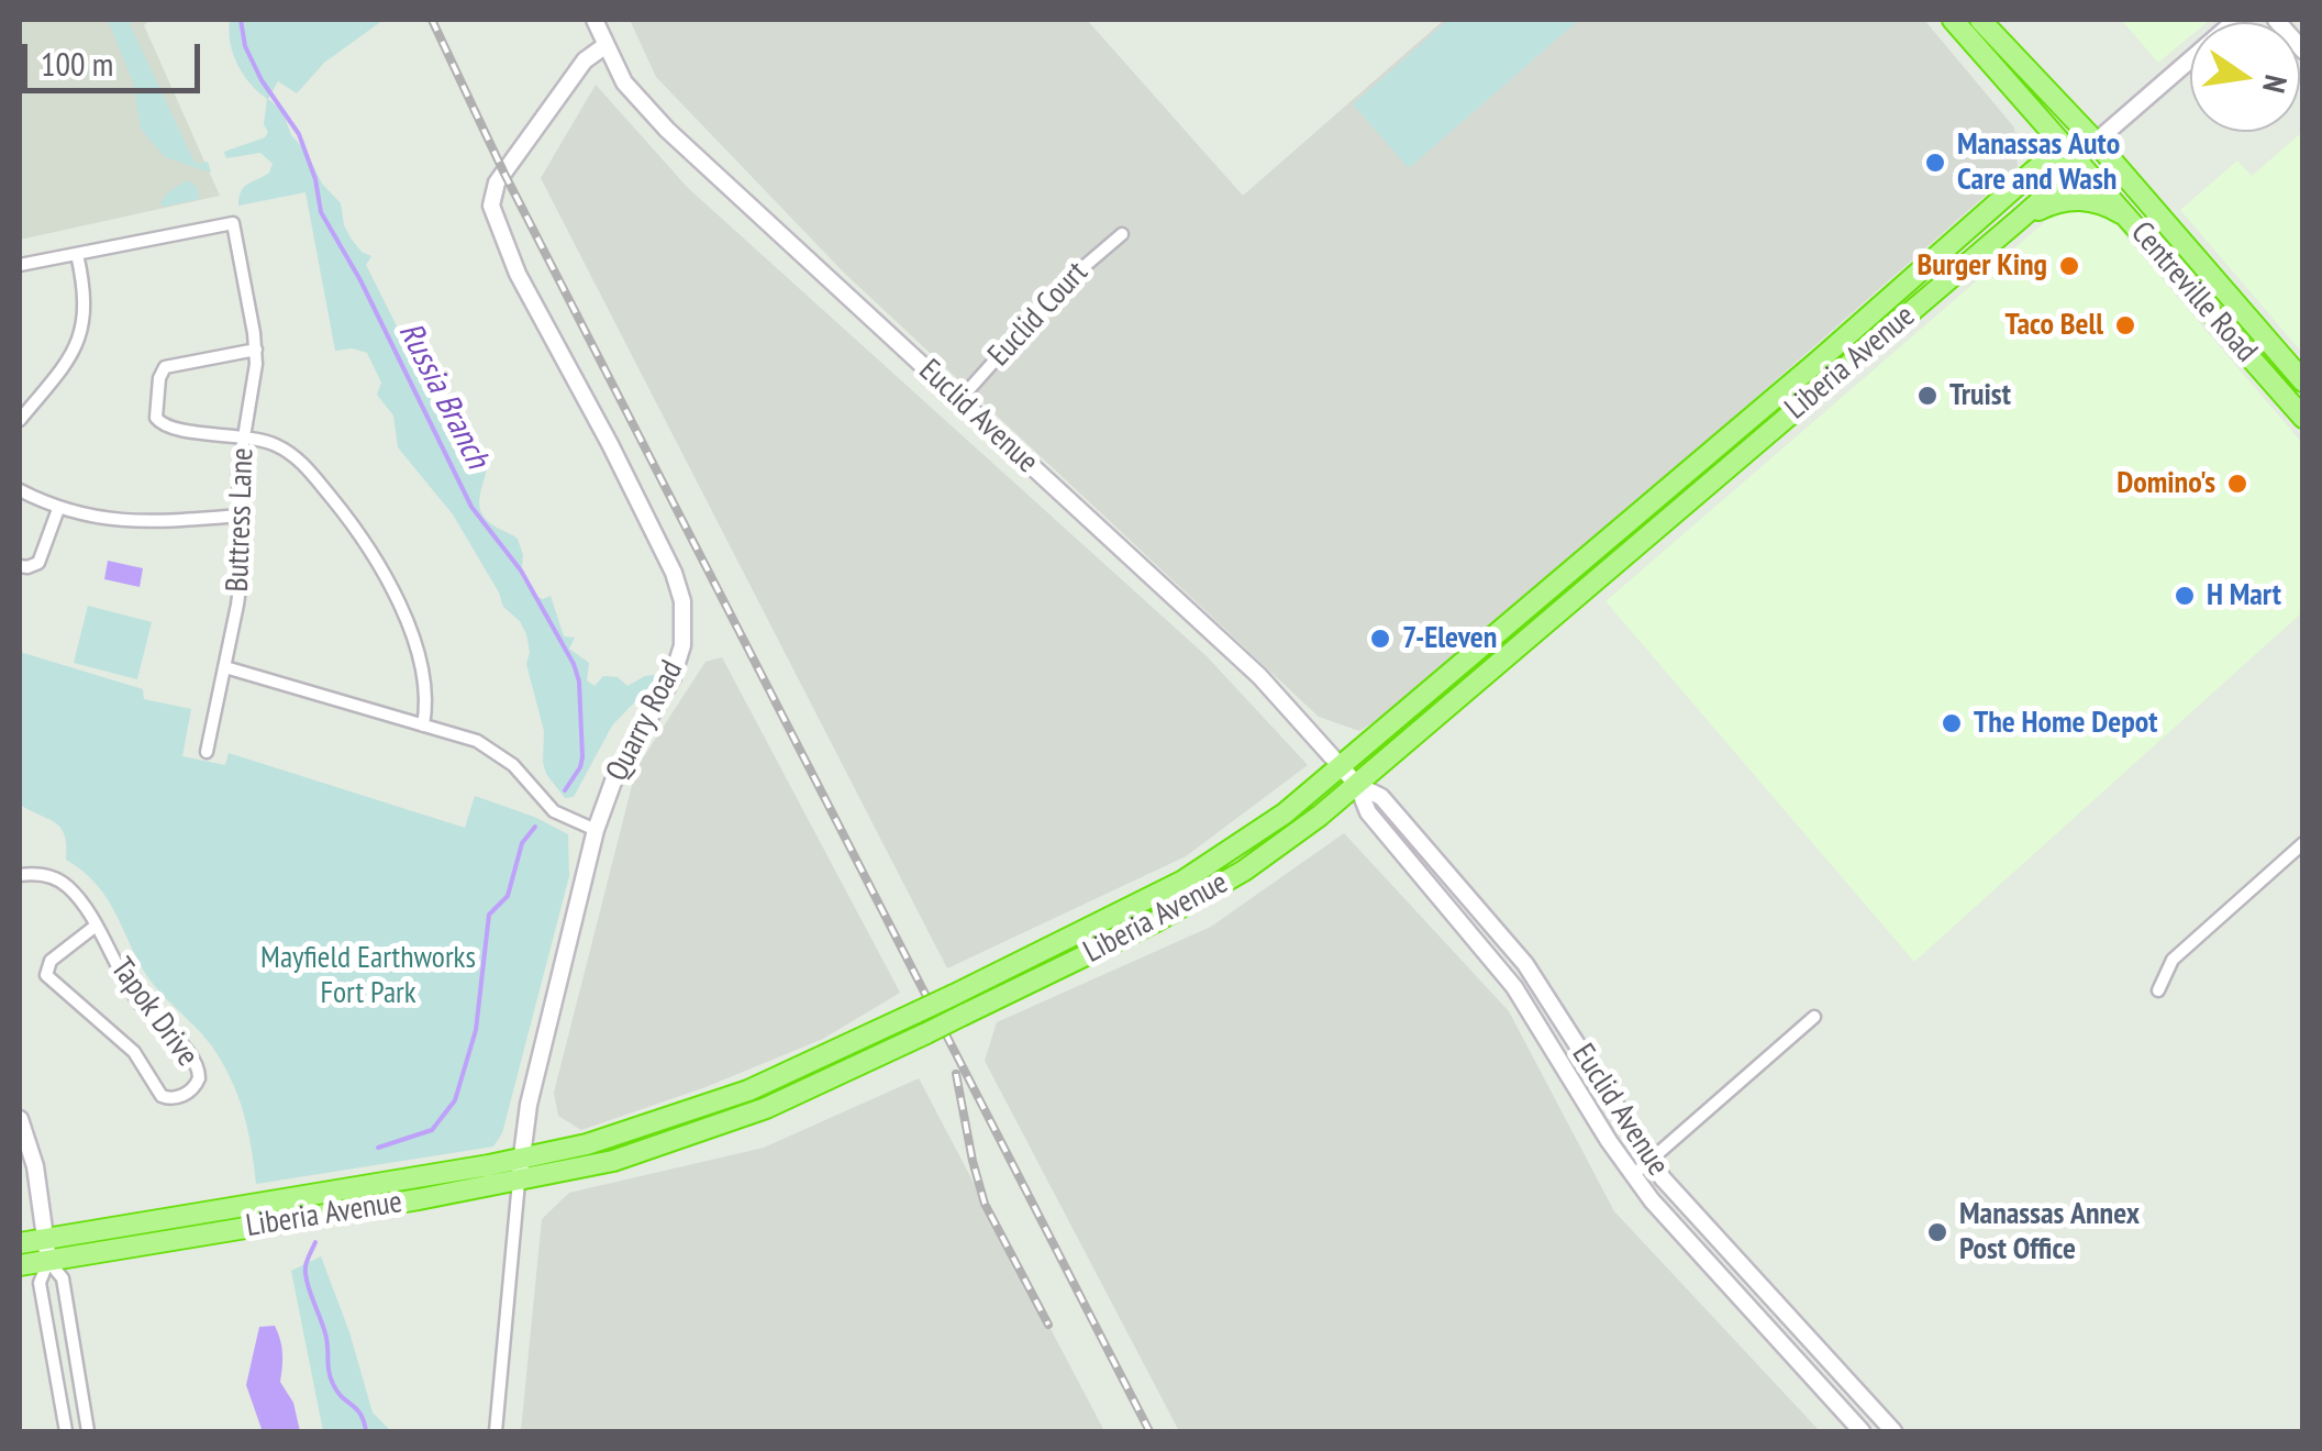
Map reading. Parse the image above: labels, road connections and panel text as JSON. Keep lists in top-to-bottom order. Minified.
{"streets":{"highway":["Centreville Road","Liberia Avenue"],"street":["Euclid Court","Euclid Avenue","Buttress Lane","Quarry Road","Tapok Drive"]},"crossings":[["Centreville Road","Liberia Avenue"],["Euclid Court","Euclid Avenue"],["Liberia Avenue","Euclid Avenue"],["Liberia Avenue","Quarry Road"],["Euclid Avenue","Quarry Road"]],"water":["Russia Branch"],"parks":["Mayfield Earthworks Fort Park"],"places":["Manassas Auto Care and Wash","Burger King","Taco Bell","Truist","Domino's","H Mart","7-Eleven","The Home Depot","Manassas Annex Post Office"],"scale_bar":"100 m","north":"right"}
